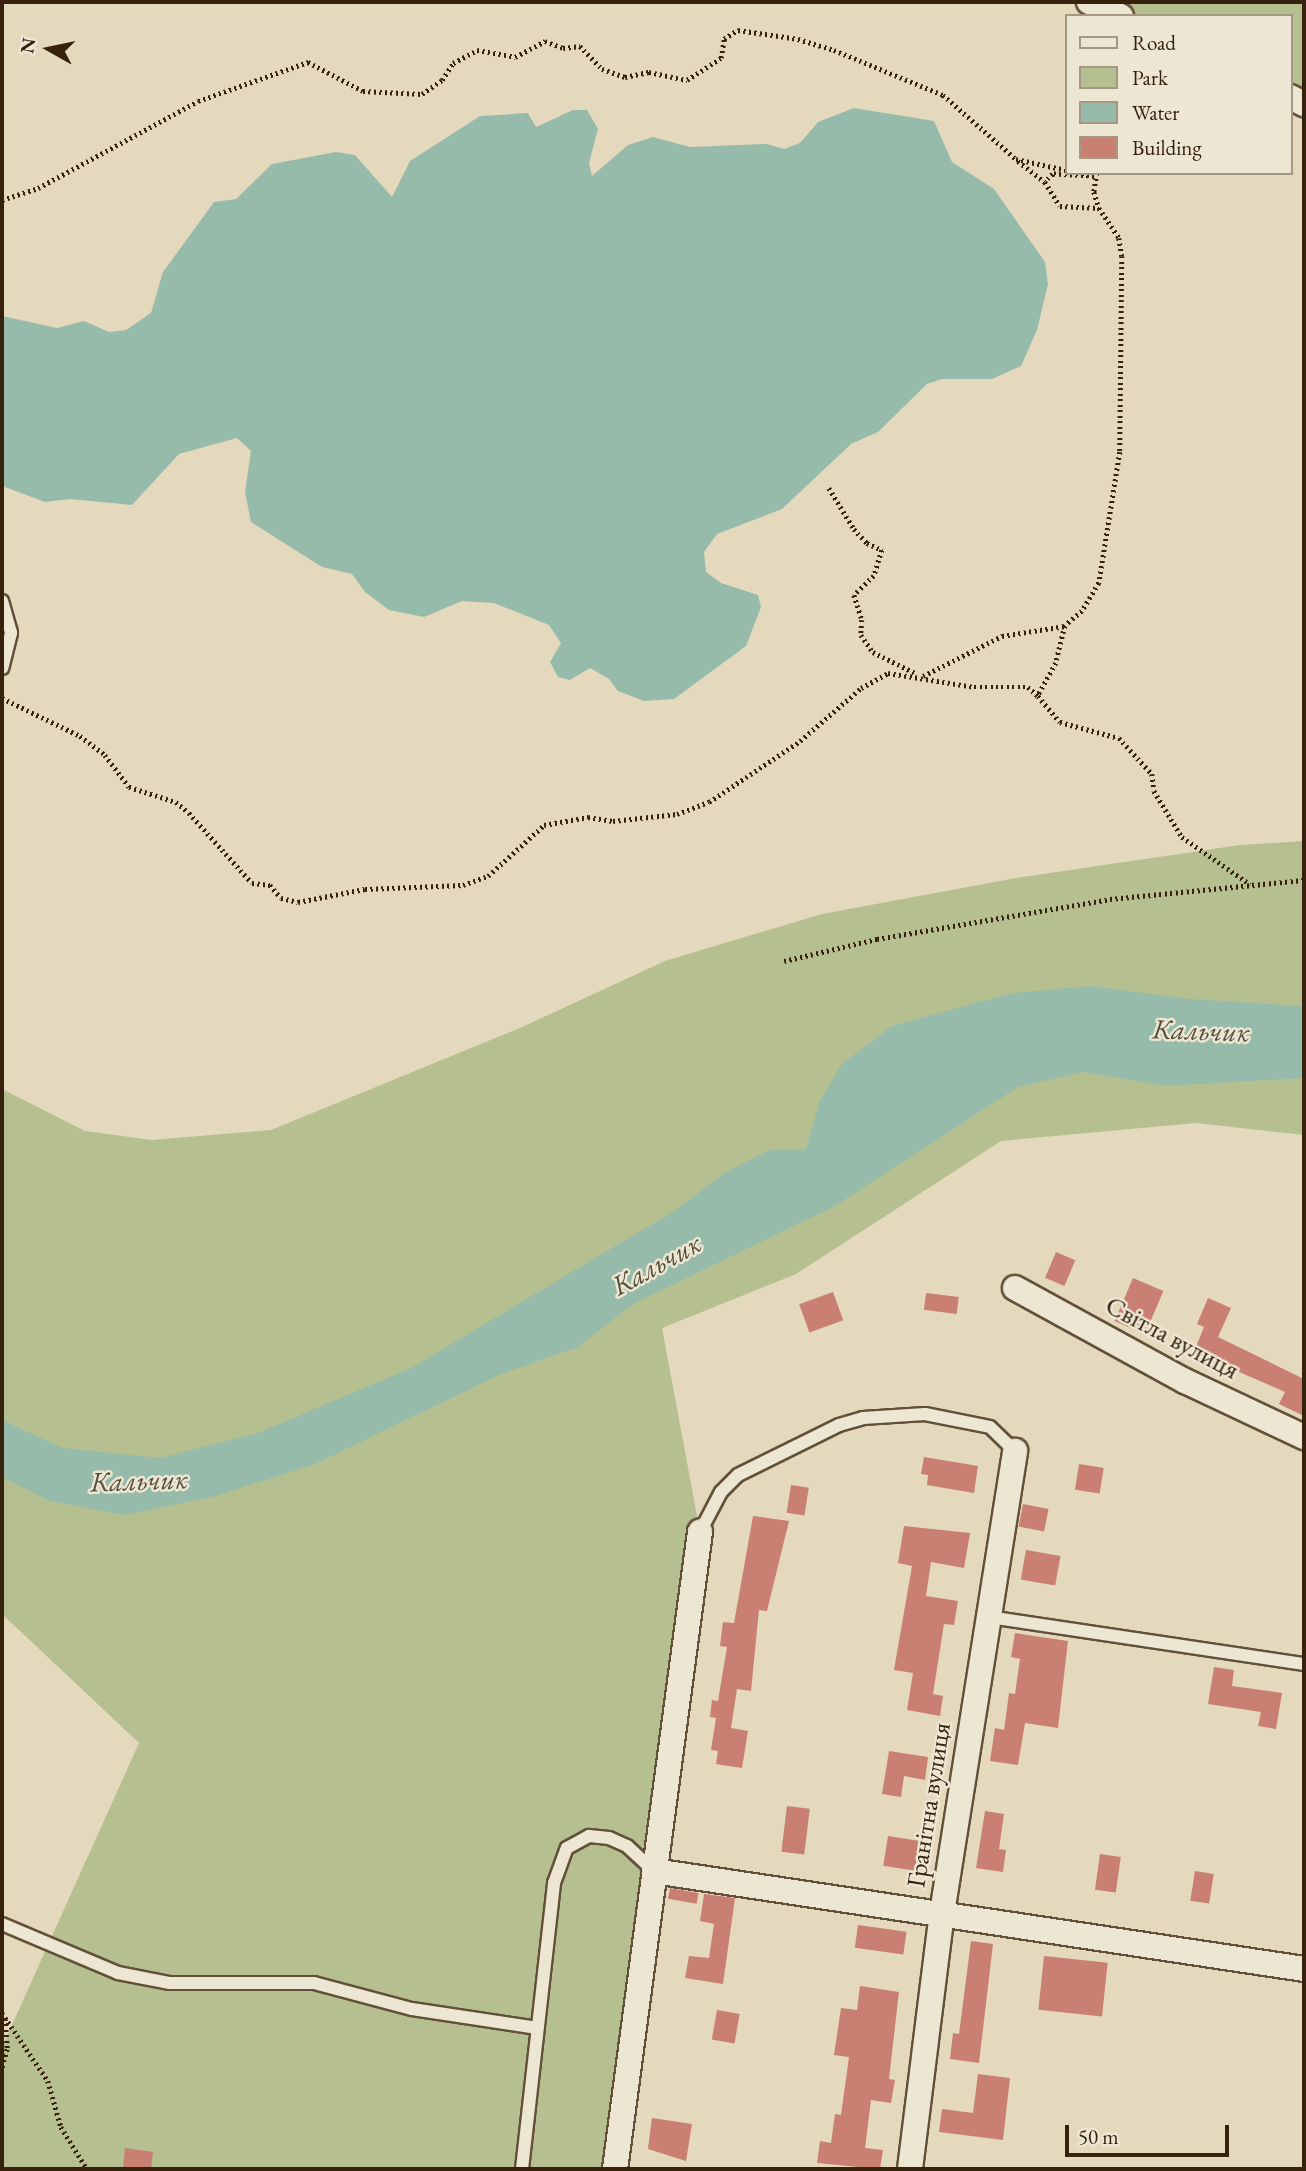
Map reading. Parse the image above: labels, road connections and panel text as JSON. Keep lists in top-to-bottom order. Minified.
{"streets":{"street":["Світла вулиця","Гранітна вулиця"]},"water":["Кальчик"],"legend":["Road","Park","Water","Building"],"scale_bar":"50 m","north":"left"}
